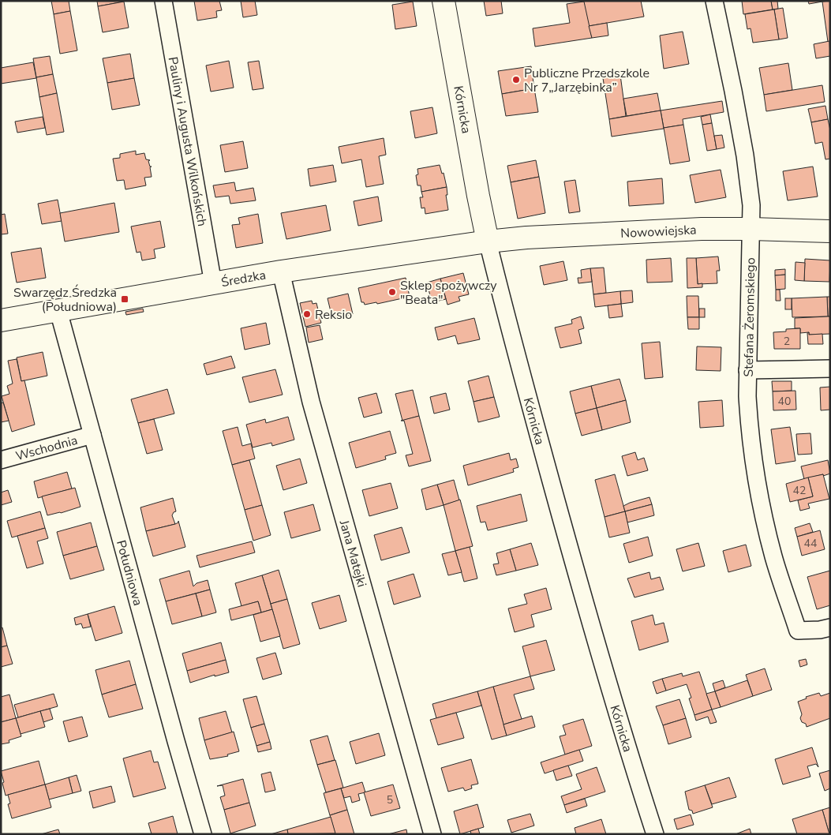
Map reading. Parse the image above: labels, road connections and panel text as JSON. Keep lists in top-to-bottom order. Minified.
{"streets":{"street":["Kórnicka","Pauliny i Augusta Wilkońskich","Nowowiejska","Średzka","Stefana Żeromskiego","Wschodnia","Jana Matejki","Południowa"]},"crossings":[["Kórnicka","Nowowiejska"],["Kórnicka","Średzka"],["Pauliny i Augusta Wilkońskich","Średzka"],["Nowowiejska","Średzka"],["Nowowiejska","Stefana Żeromskiego"],["Średzka","Jana Matejki"],["Średzka","Południowa"],["Wschodnia","Południowa"]],"places":{"other":["Publiczne Przedszkole Nr 7„Jarzębinka”","Sklep spożywczy \"Beata\"","Reksio"],"transit":["Swarzędz Średzka (Południowa)"]},"house_numbers":["2","40","42","44","5"]}
